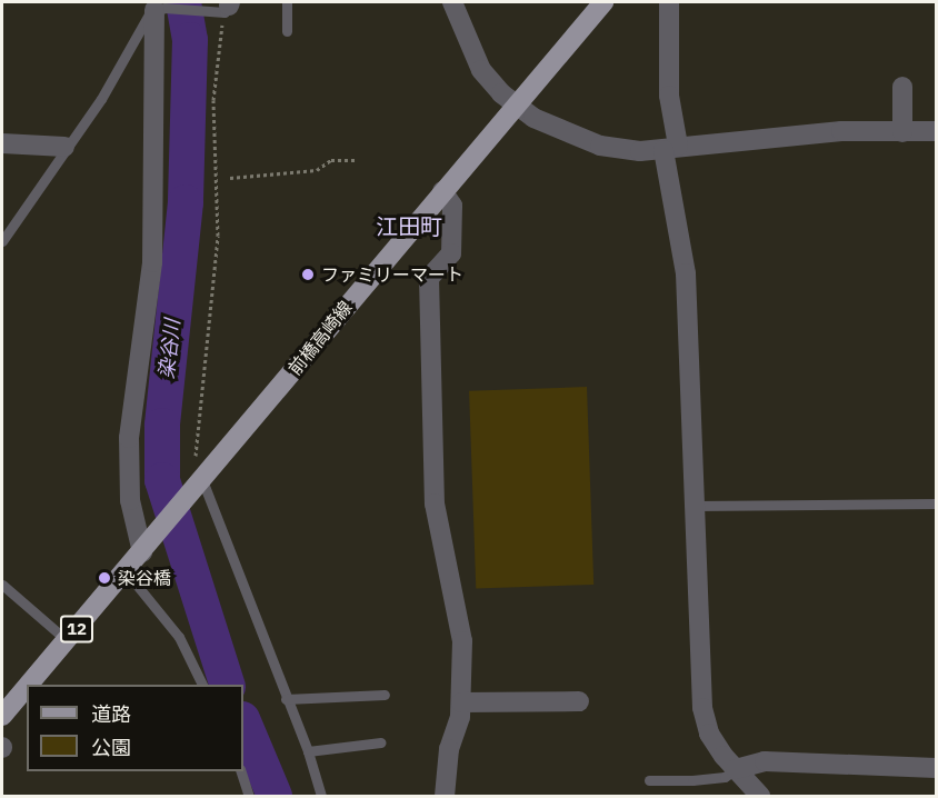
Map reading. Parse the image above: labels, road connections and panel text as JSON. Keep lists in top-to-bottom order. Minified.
{"streets":{"main road":["前橋高崎線","12"]},"crossings":[["前橋高崎線","12"]],"districts":["江田町"],"water":["染谷川"],"places":["ファミリーマート","染谷橋"],"legend":["道路","公園"]}
